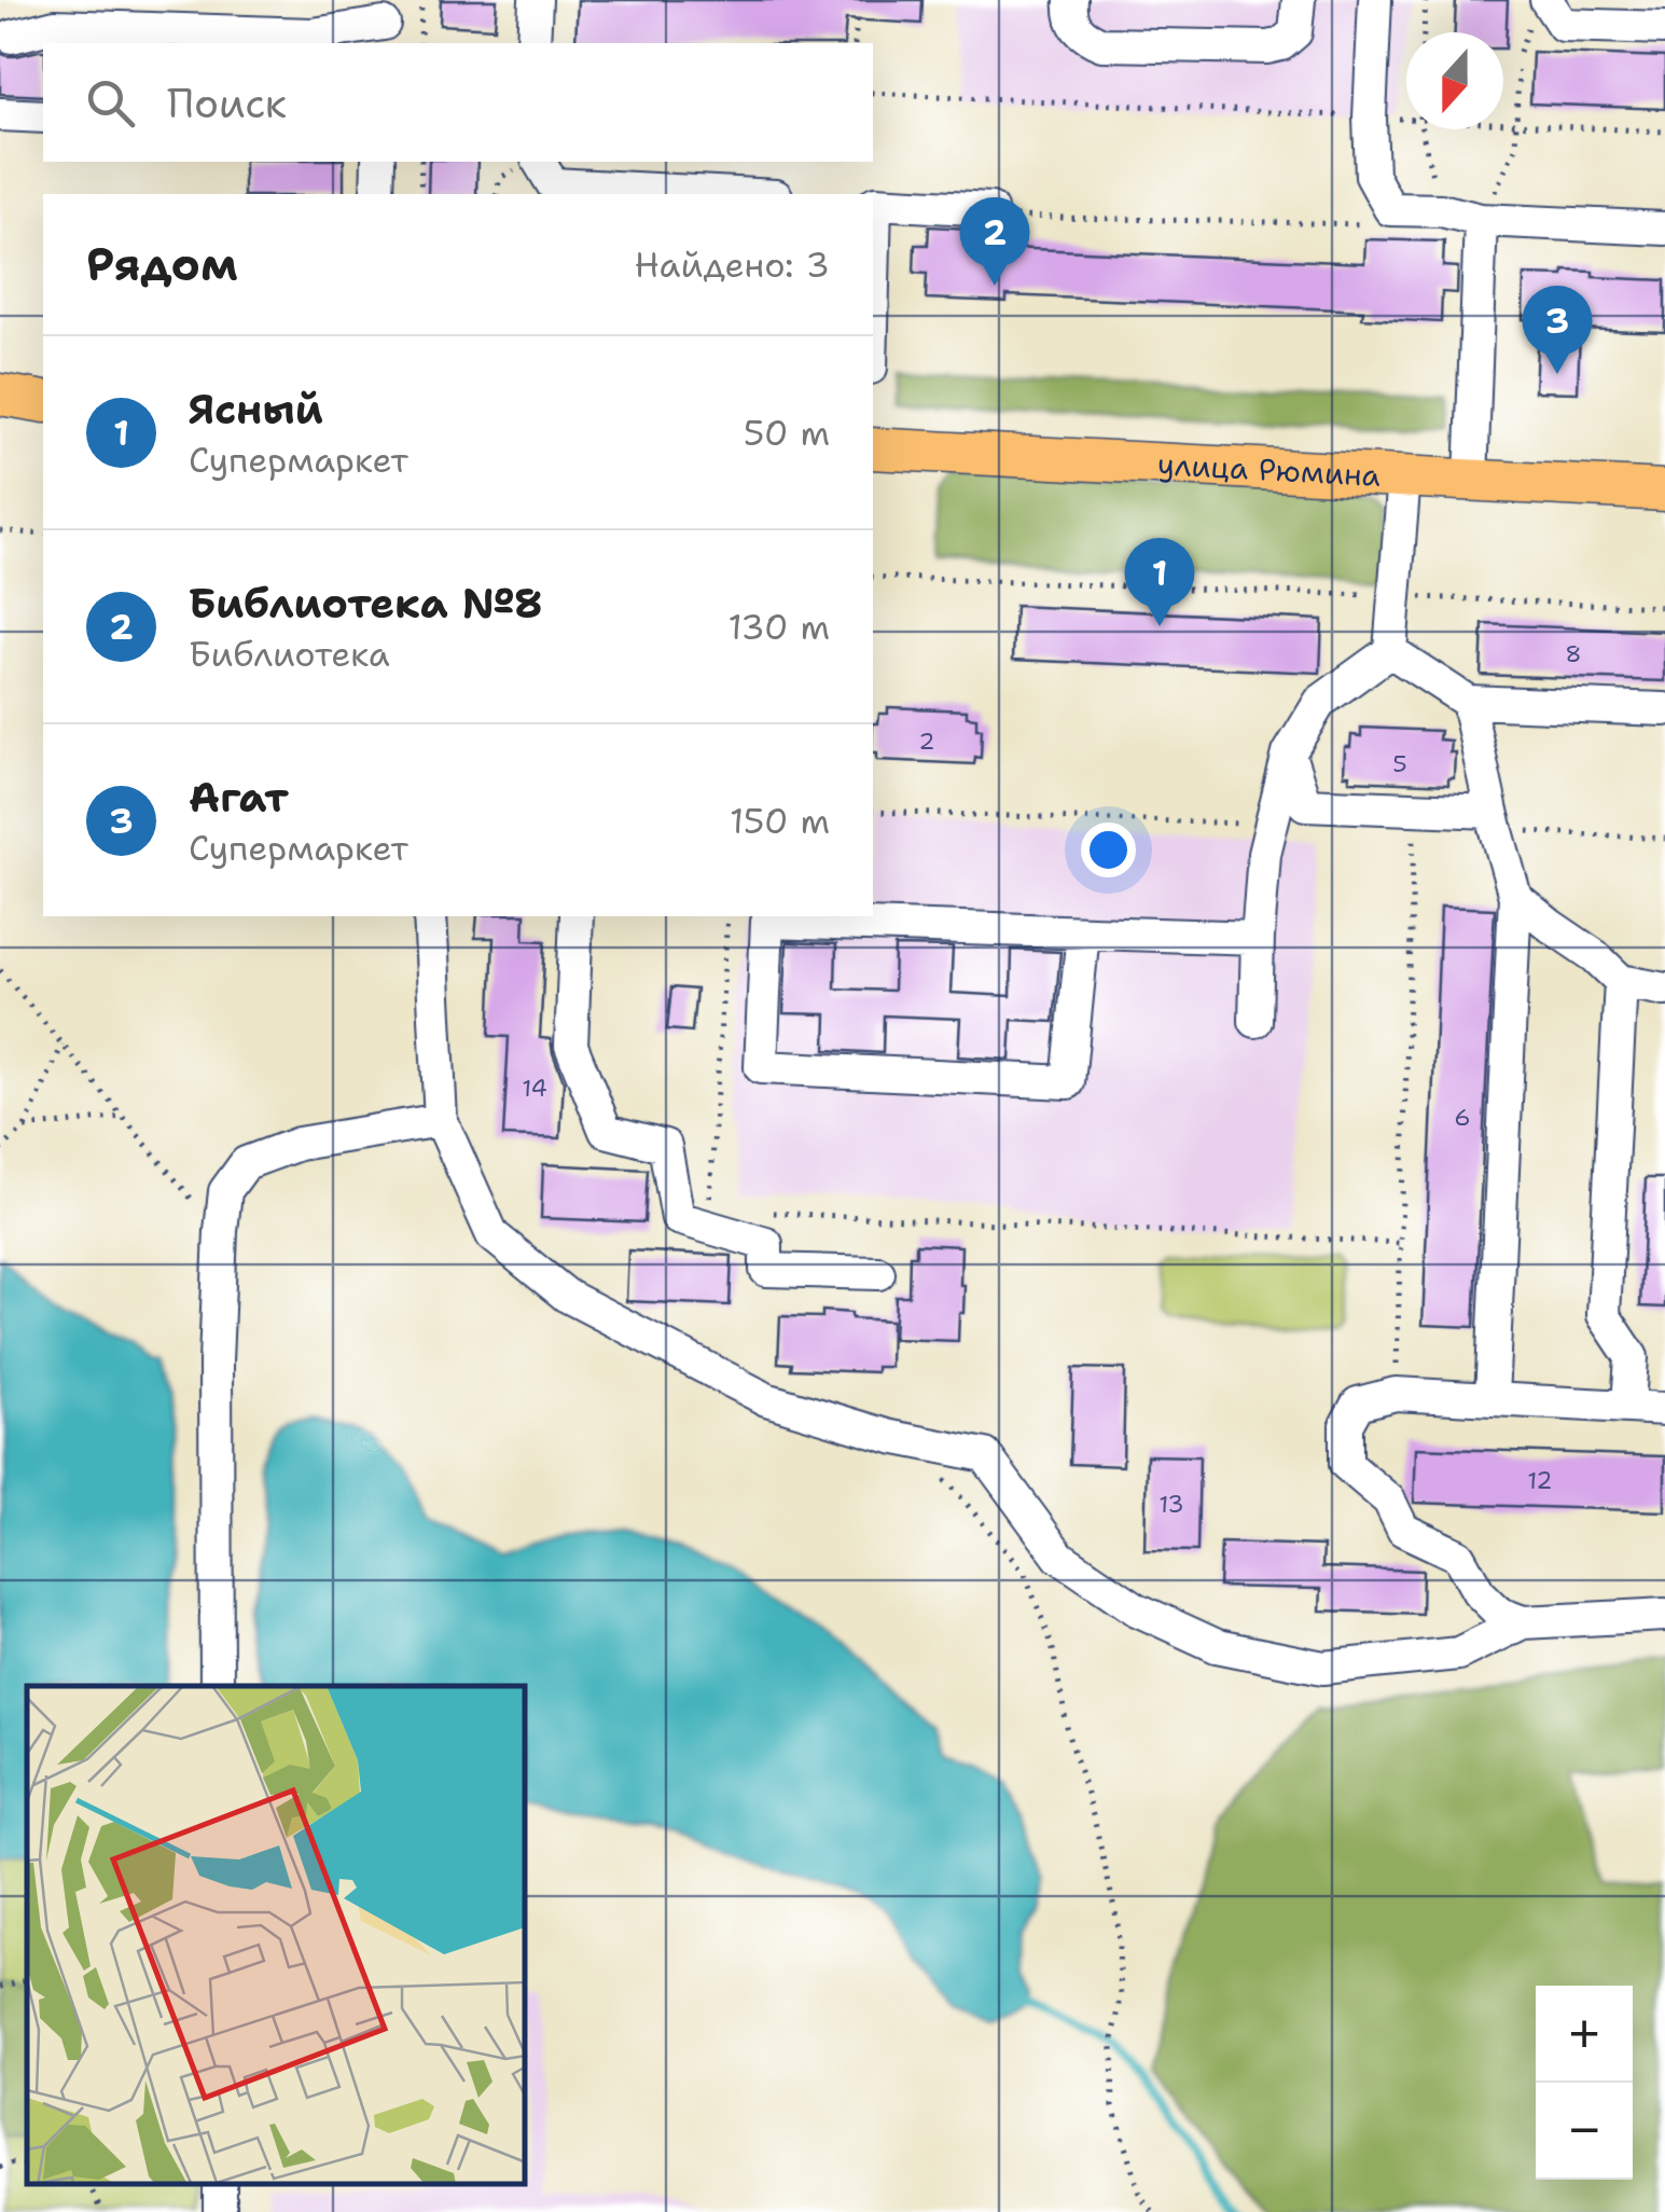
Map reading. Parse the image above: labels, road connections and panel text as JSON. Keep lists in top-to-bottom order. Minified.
{"streets":{"main road":["улица Рюмина"]},"house_numbers":["8","2","5","14","6","12","13"],"north":"bottom","page":{"search":"Поиск","heading":["Рядом","Найдено: 3"],"pins":["2","3","1"],"list":[{"mark":"1","name":"Ясный","note":"Супермаркет","value":"50 m"},{"mark":"2","name":"Библиотека №8","note":"Библиотека","value":"130 m"},{"mark":"3","name":"Агат","note":"Супермаркет","value":"150 m"}],"map_buttons":["+","−"]}}
